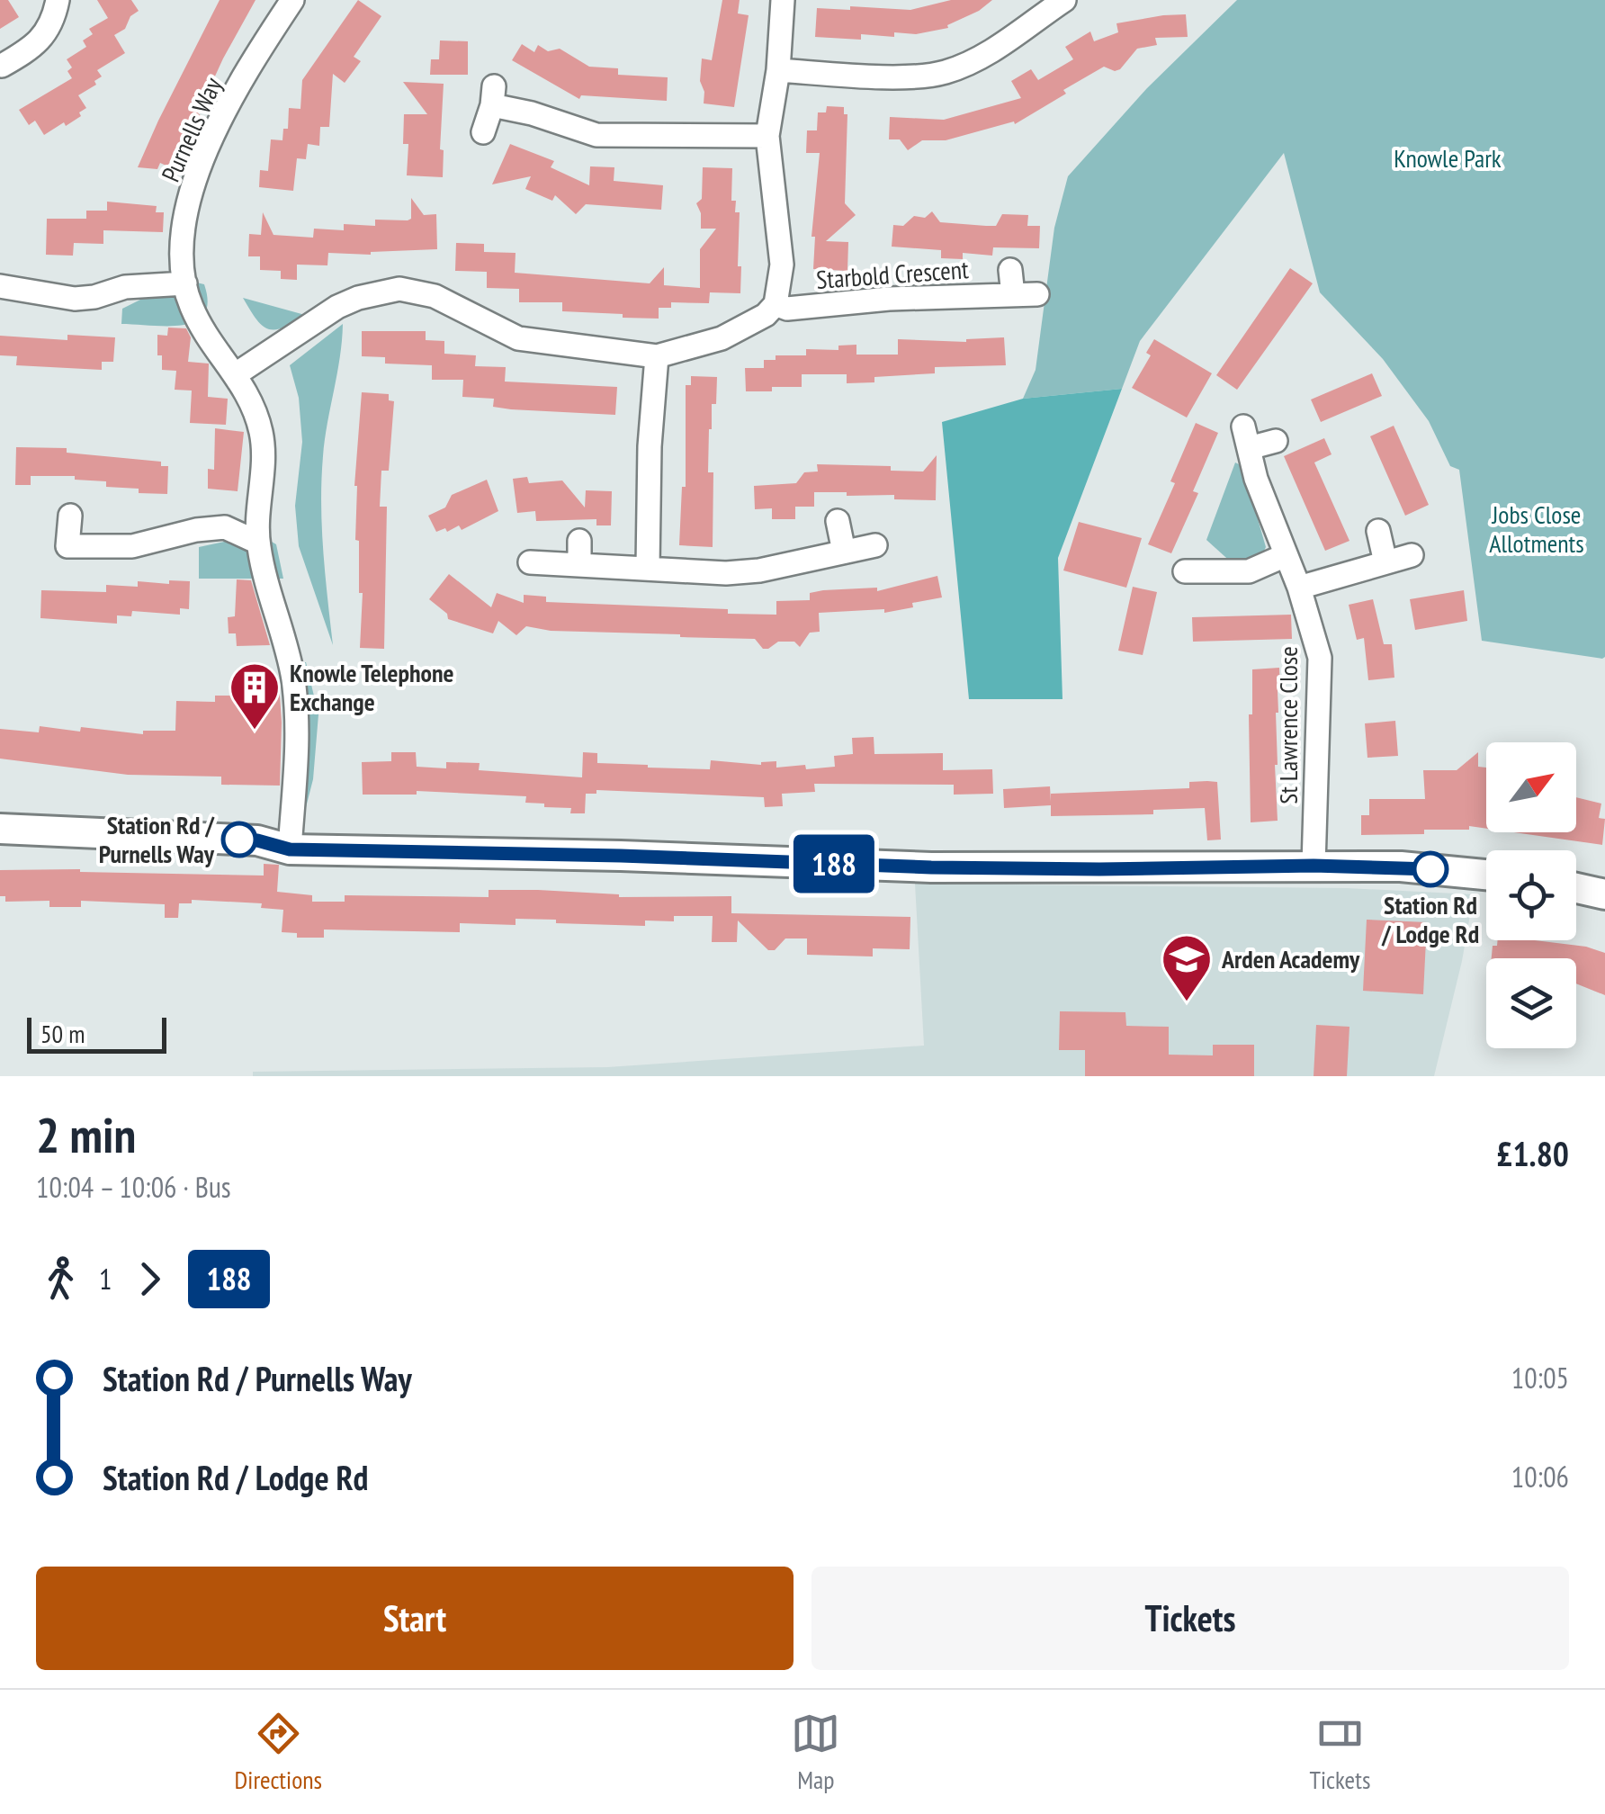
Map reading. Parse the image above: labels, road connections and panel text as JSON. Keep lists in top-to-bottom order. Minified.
{"streets":{"street":["Purnells Way","Starbold Crescent","St Lawrence Close"]},"parks":["Knowle Park","Jobs Close Allotments"],"places":{"building":["Knowle Telephone Exchange"],"other":["Station Rd / Purnells Way","Station Rd / Lodge Rd"],"school or university":["Arden Academy"]},"lines":["bus line 188"],"scale_bar":"50 m","north":"top right","page":{"on_map":"188","scale":"50 m","heading":["2 min","10:04 – 10:06 · Bus","£1.80"],"legs":["1","188"],"list":[{"name":"Station Rd / Purnells Way","value":"10:05"},{"name":"Station Rd / Lodge Rd","value":"10:06"}],"buttons":["Start","Tickets"],"tabs":["Directions","Map","Tickets"]}}
